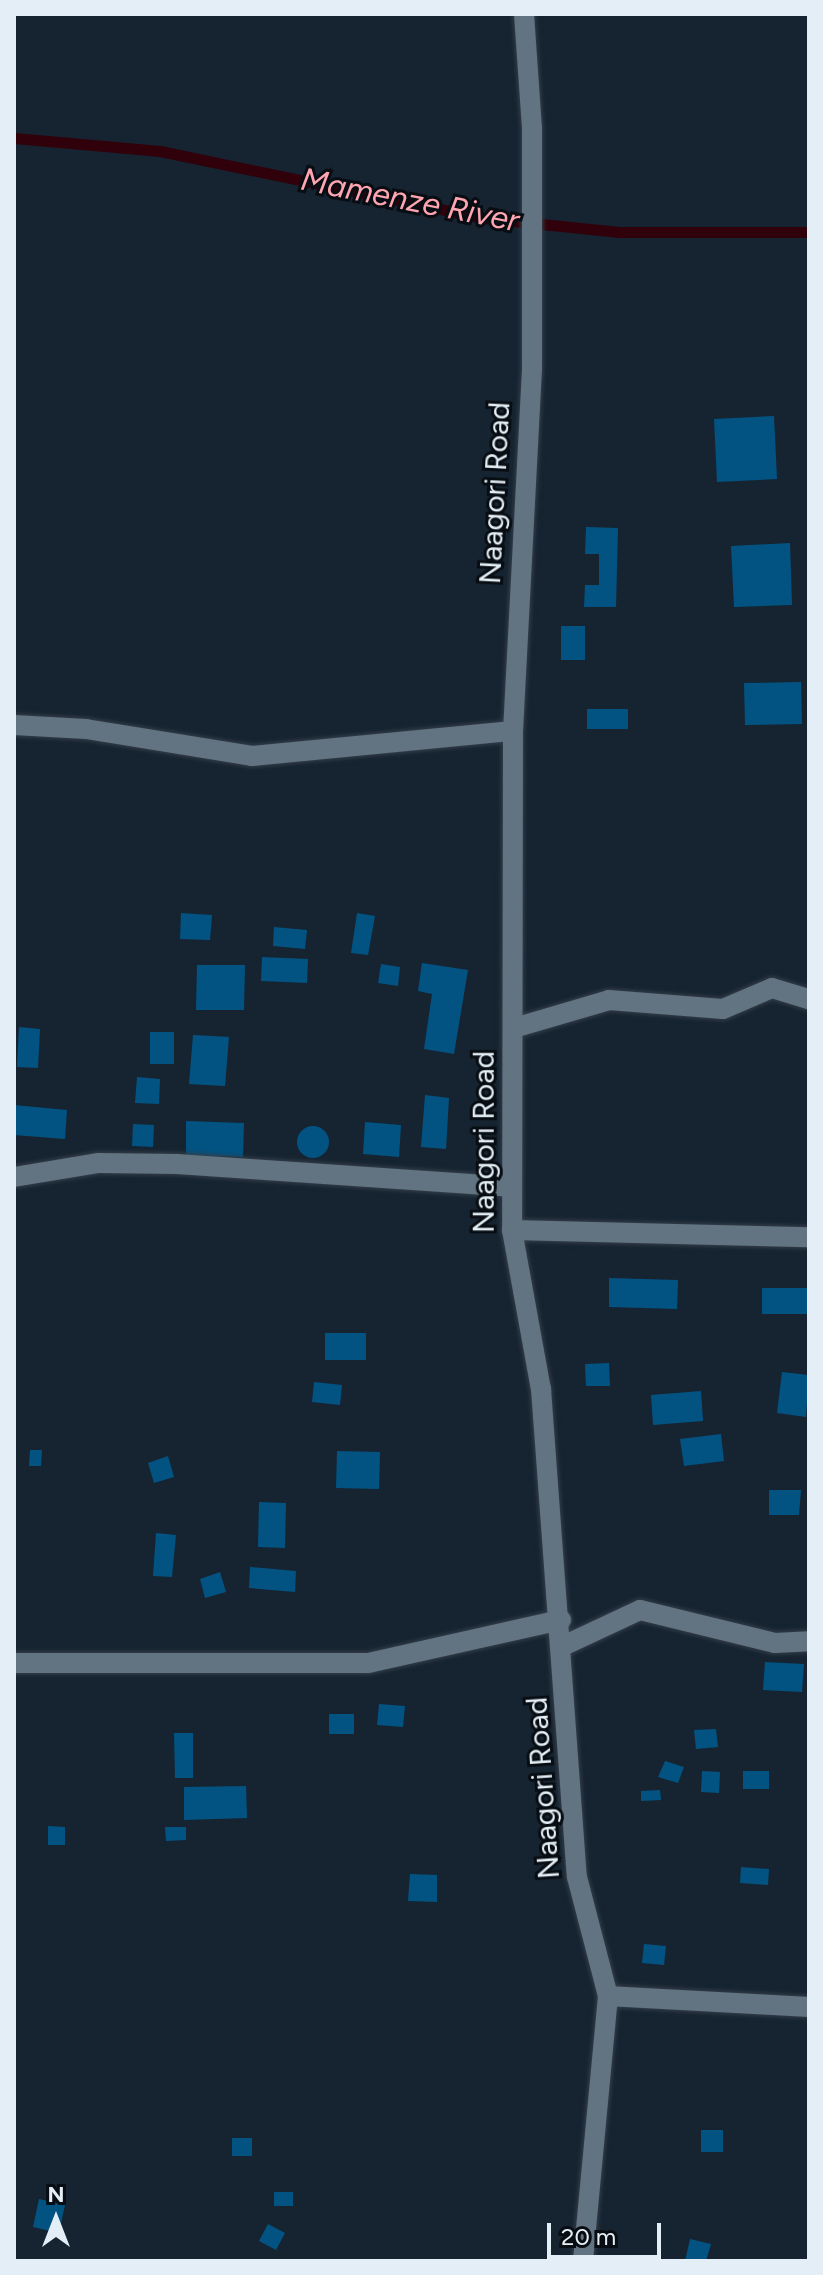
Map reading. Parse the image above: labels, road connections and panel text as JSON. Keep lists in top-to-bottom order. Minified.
{"streets":{"street":["Naagori Road"]},"water":["Mamenze River"],"scale_bar":"20 m","north":"top"}
